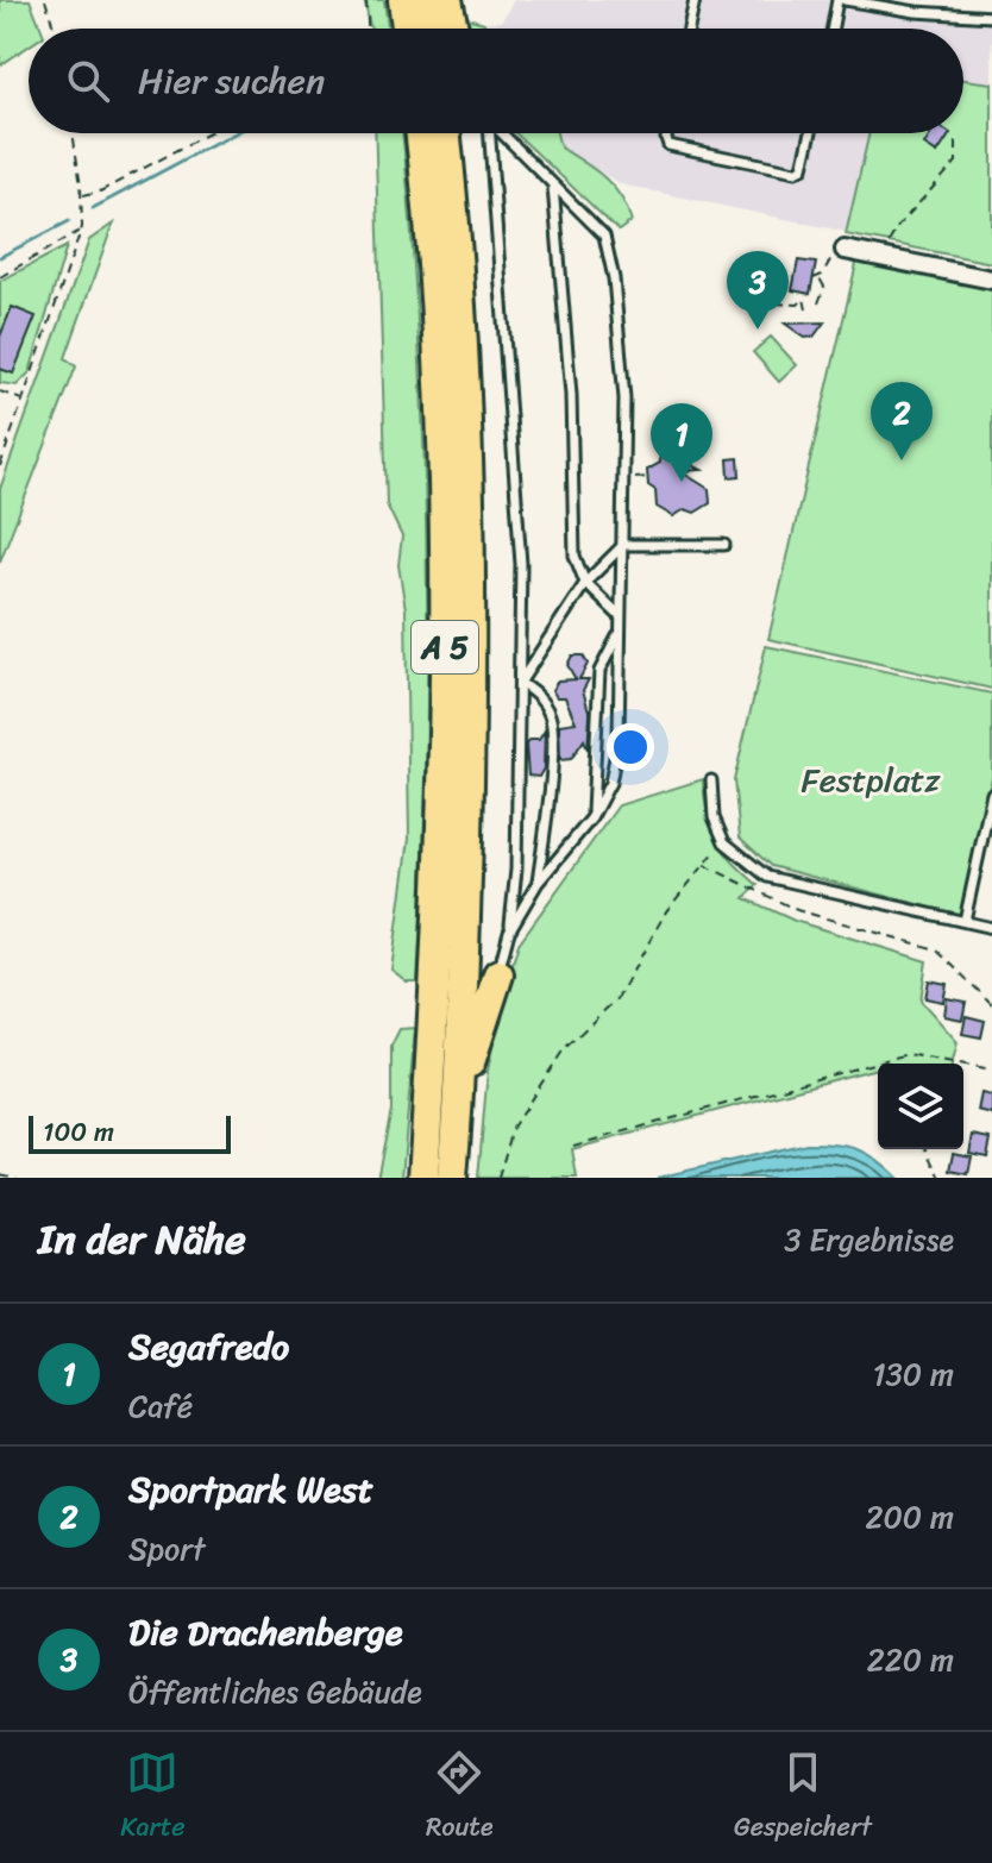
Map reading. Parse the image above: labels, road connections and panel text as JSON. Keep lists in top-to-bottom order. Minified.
{"streets":{"highway":["A 5"]},"parks":["Festplatz"],"scale_bar":"100 m","page":{"search":"Hier suchen","pins":["3","2","1"],"scale":"100 m","heading":["In der Nähe","3 Ergebnisse"],"list":[{"mark":"1","name":"Segafredo","note":"Café","value":"130 m"},{"mark":"2","name":"Sportpark West","note":"Sport","value":"200 m"},{"mark":"3","name":"Die Drachenberge","note":"Öffentliches Gebäude","value":"220 m"}],"nav":["Karte","Route","Gespeichert"]}}
